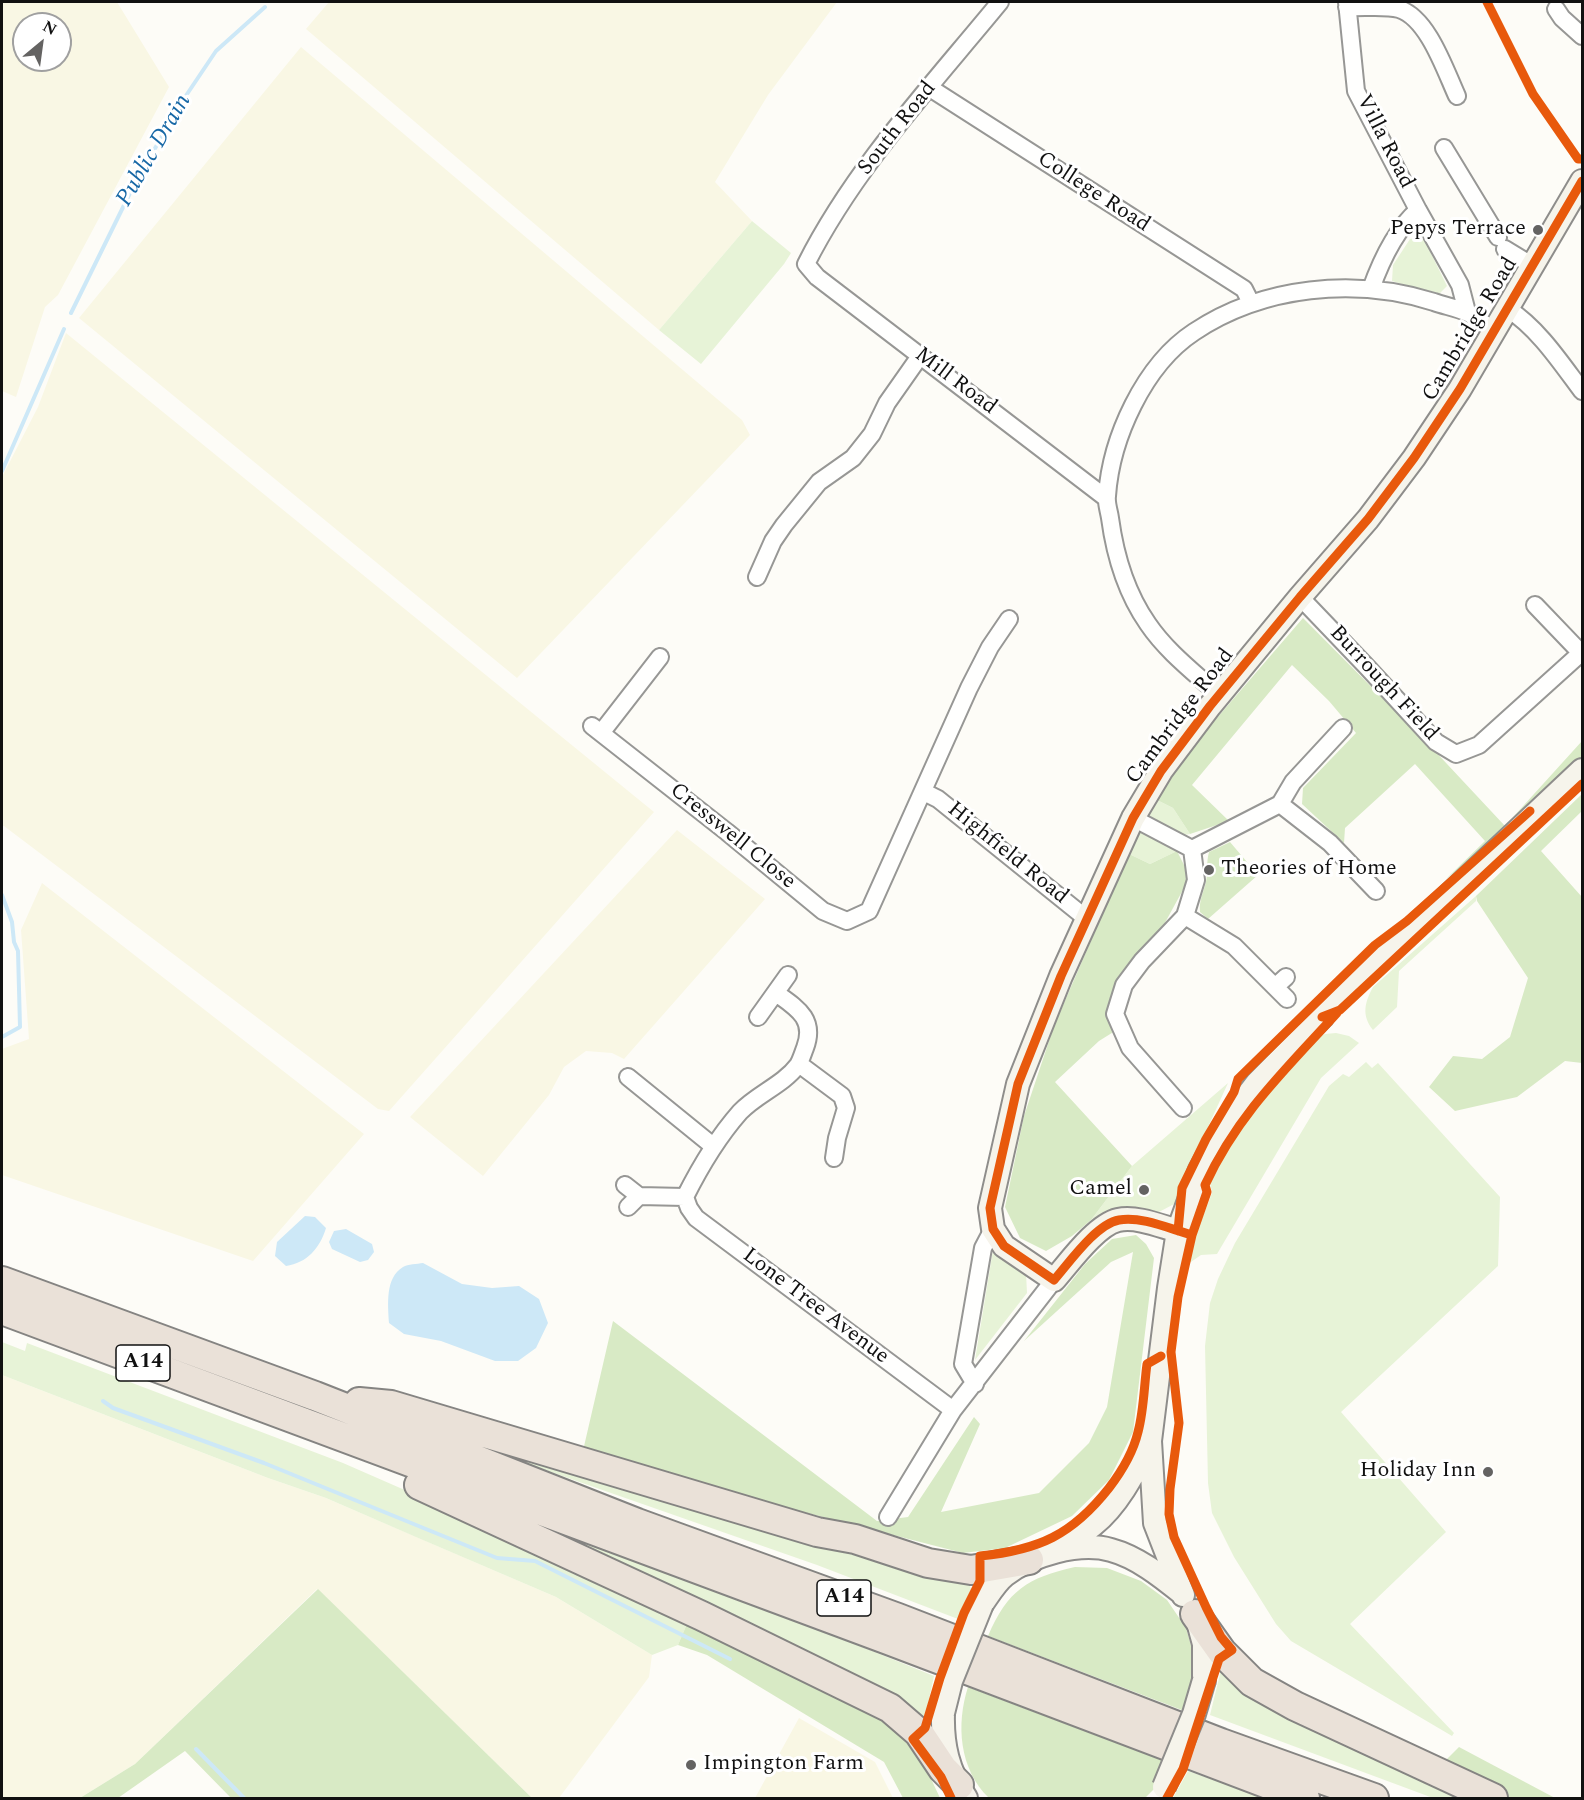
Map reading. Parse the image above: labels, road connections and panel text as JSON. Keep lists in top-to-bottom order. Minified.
{"streets":{"highway":["A14"],"main road":["Cambridge Road"],"street":["South Road","Villa Road","College Road","Mill Road","Burrough Field","Cresswell Close","Highfield Road","Lone Tree Avenue"]},"crossings":[["South Road","College Road"],["South Road","Mill Road"],["Cambridge Road","Burrough Field"],["Cambridge Road","Highfield Road"],["Cresswell Close","Highfield Road"]],"water":["Public Drain"],"places":["Pepys Terrace","Theories of Home","Camel","Holiday Inn","Impington Farm"],"north":"top right"}
